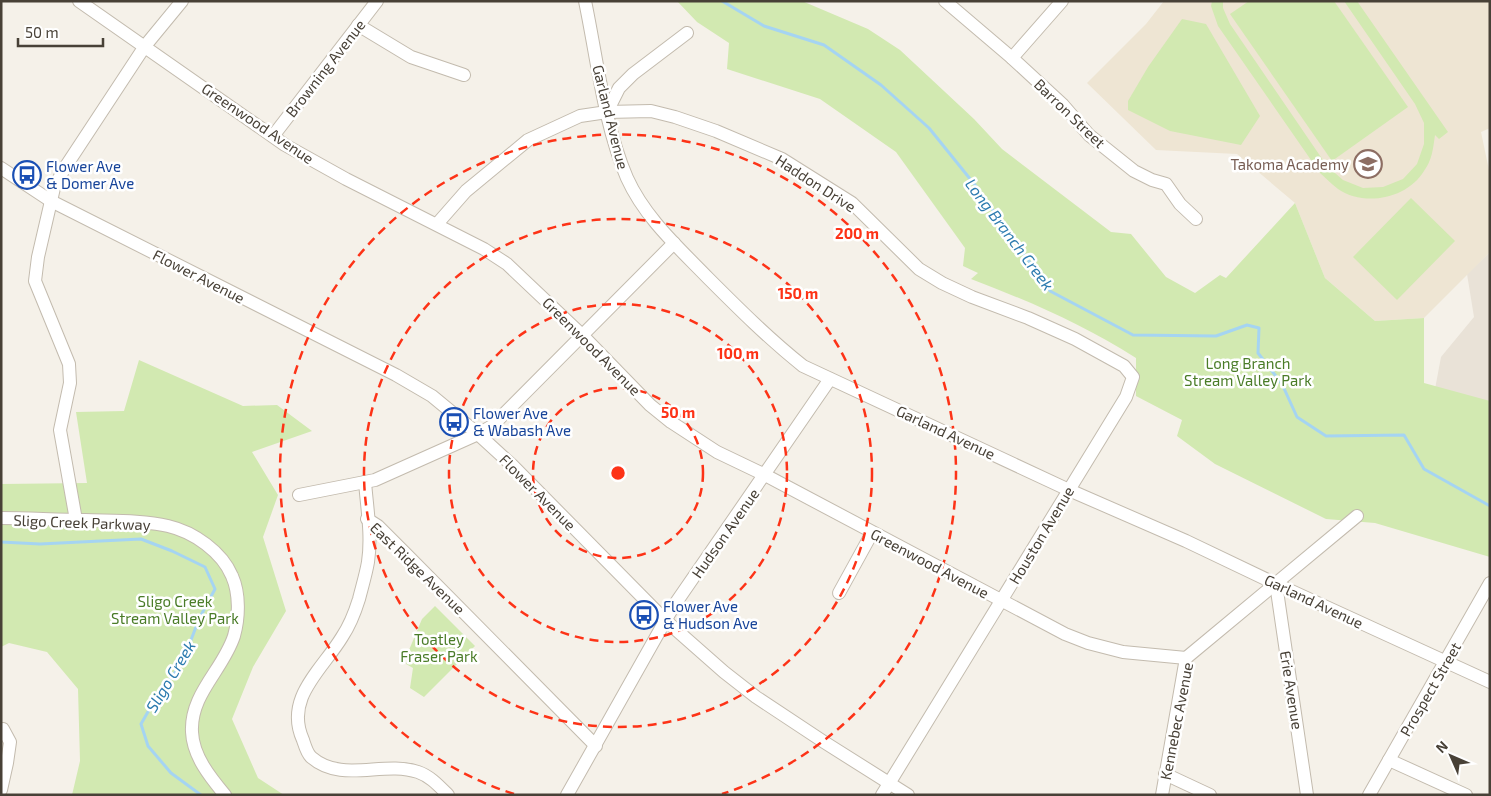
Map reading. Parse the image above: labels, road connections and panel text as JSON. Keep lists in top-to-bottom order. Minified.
{"streets":{"street":["Browning Avenue","Barron Street","Garland Avenue","Greenwood Avenue","Haddon Drive","Flower Avenue","Sligo Creek Parkway","Hudson Avenue","Houston Avenue","East Ridge Avenue","Prospect Street","Erie Avenue","Kennebec Avenue"]},"crossings":[["Browning Avenue","Greenwood Avenue"],["Garland Avenue","Haddon Drive"],["Garland Avenue","Hudson Avenue"],["Garland Avenue","Houston Avenue"],["Garland Avenue","Prospect Street"],["Garland Avenue","Erie Avenue"],["Garland Avenue","Kennebec Avenue"],["Greenwood Avenue","Haddon Drive"],["Greenwood Avenue","Hudson Avenue"],["Greenwood Avenue","Houston Avenue"],["Greenwood Avenue","Kennebec Avenue"],["Haddon Drive","Houston Avenue"],["Flower Avenue","Hudson Avenue"],["Flower Avenue","Houston Avenue"],["Hudson Avenue","East Ridge Avenue"],["Erie Avenue","Kennebec Avenue"]],"water":["Long Branch Creek","Sligo Creek"],"parks":["Long Branch Stream Valley Park","Sligo Creek Stream Valley Park","Toatley Fraser Park"],"places":{"school or university":["Takoma Academy"],"bus stop":["Flower Ave & Domer Ave","Flower Ave & Wabash Ave","Flower Ave & Hudson Ave"]},"scale_bar":"50 m","north":"top left","rings":["200 m","150 m","100 m","50 m"]}
